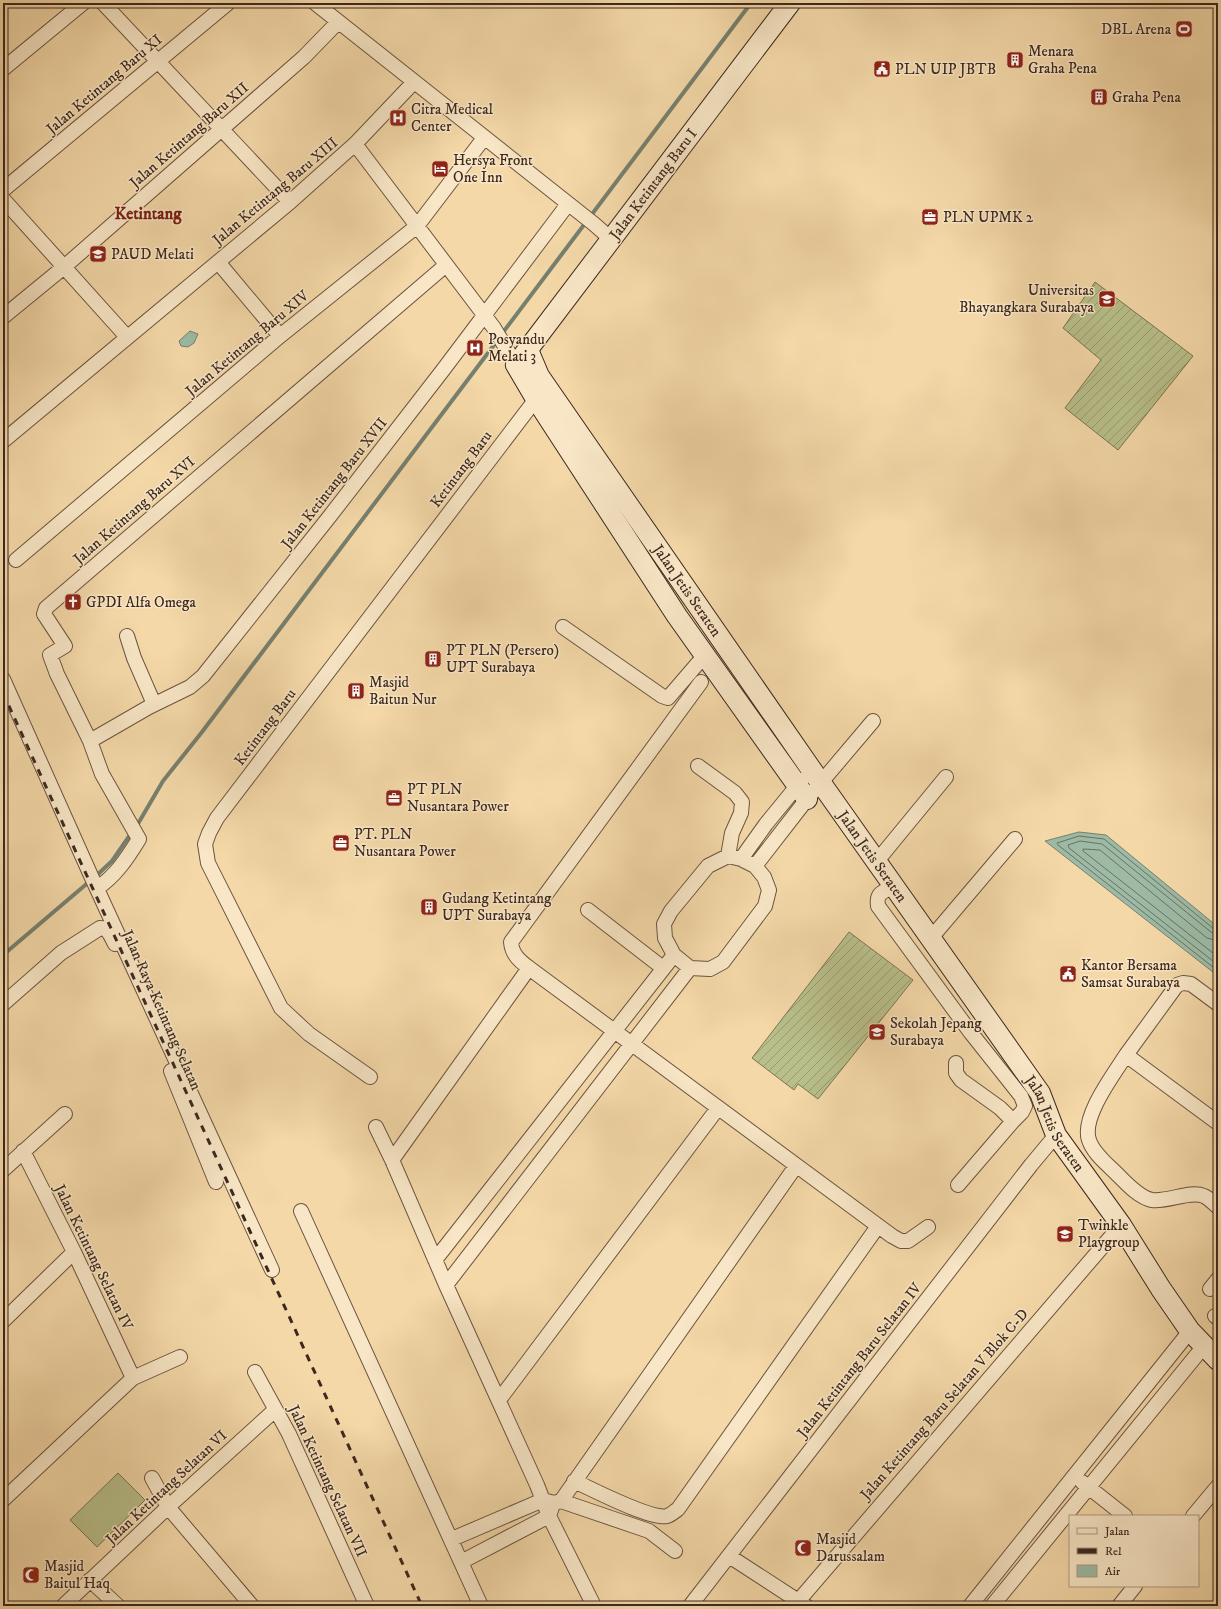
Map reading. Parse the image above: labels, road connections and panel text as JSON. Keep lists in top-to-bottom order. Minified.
{"streets":{"street":["Jalan Ketintang Baru XI","Jalan Ketintang Baru XII","Jalan Ketintang Baru I","Jalan Ketintang Baru XIII","Jalan Ketintang Baru XIV","Ketintang Baru","Jalan Ketintang Baru XVII","Jalan Ketintang Baru XVI","Jalan Jetis Seraten","Jalan Raya Ketintang Selatan","Jalan Ketintang Selatan IV","Jalan Ketintang Baru Selatan IV","Jalan Ketintang Baru Selatan V Blok C-D","Jalan Ketintang Selatan VII","Jalan Ketintang Selatan VI"]},"crossings":[["Jalan Ketintang Baru I","Jalan Jetis Seraten"],["Jalan Ketintang Baru XIII","Jalan Jetis Seraten"],["Jalan Ketintang Baru XIV","Jalan Jetis Seraten"],["Ketintang Baru","Jalan Jetis Seraten"],["Jalan Ketintang Baru XVII","Jalan Ketintang Baru XVI"],["Jalan Ketintang Baru XVII","Jalan Jetis Seraten"],["Jalan Ketintang Baru XVI","Jalan Jetis Seraten"],["Jalan Jetis Seraten","Jalan Ketintang Baru Selatan IV"],["Jalan Jetis Seraten","Jalan Ketintang Baru Selatan V Blok C-D"],["Jalan Ketintang Selatan VII","Jalan Ketintang Selatan VI"]],"districts":["Ketintang"],"places":{"sports":["DBL Arena"],"building":["Menara Graha Pena","Graha Pena","PT PLN (Persero) UPT Surabaya","Masjid Baitun Nur","Gudang Ketintang UPT Surabaya"],"public building":["PLN UIP JBTB","Kantor Bersama Samsat Surabaya"],"hospital":["Citra Medical Center","Posyandu Melati 3"],"hotel":["Hersya Front One Inn"],"office":["PLN UPMK 2","PT PLN Nusantara Power","PT. PLN Nusantara Power"],"school or university":["PAUD Melati","Universitas Bhayangkara Surabaya","Sekolah Jepang Surabaya","Twinkle Playgroup"],"church":["GPDI Alfa Omega"],"mosque":["Masjid Darussalam","Masjid Baitul Haq"]},"legend":["Jalan","Rel","Air"]}
